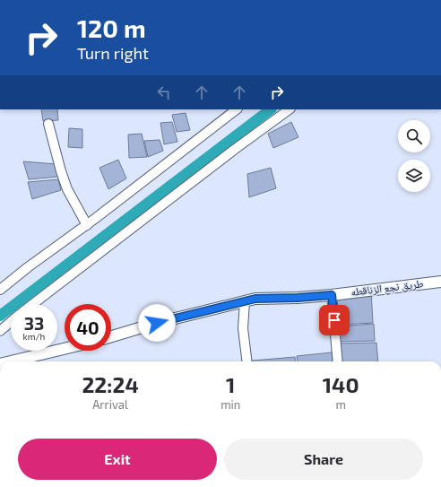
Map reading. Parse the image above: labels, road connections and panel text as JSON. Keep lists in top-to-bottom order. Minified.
{"streets":{"street":["طريق نجع الزناقطه"]},"page":{"turn":["120 m","Turn right"],"speed":"33 km/h","limit":"40","eta":["22:24","Arrival","1","min","140","m"],"buttons":["Exit","Share"]}}
